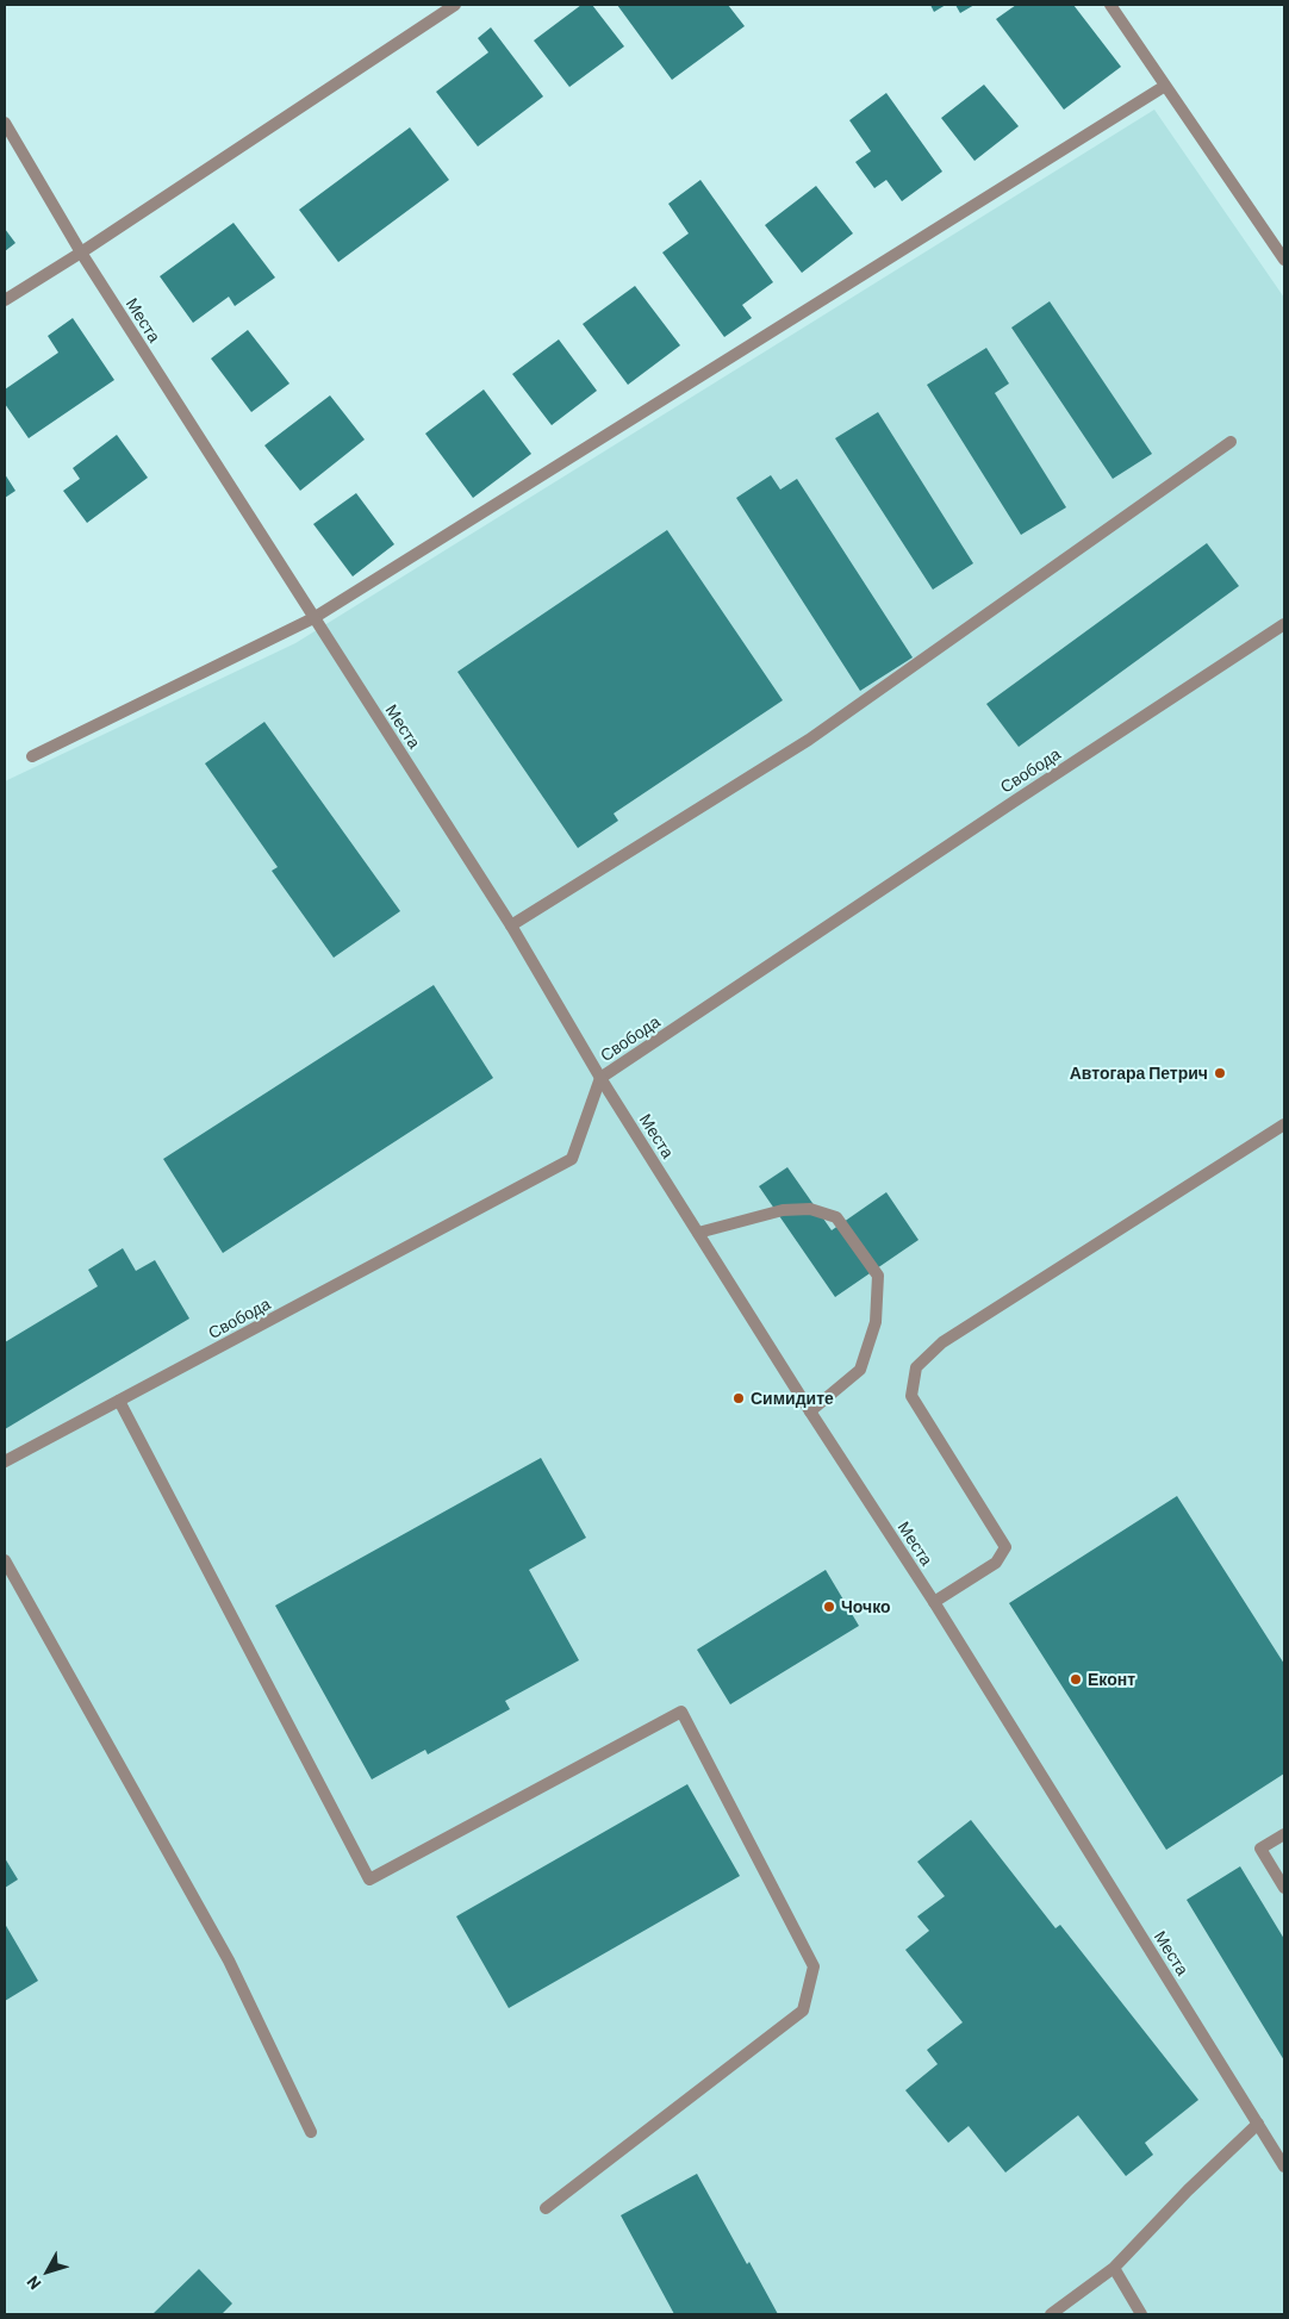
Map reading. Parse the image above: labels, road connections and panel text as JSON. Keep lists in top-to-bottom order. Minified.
{"streets":{"street":["Места","Свобода"]},"crossings":[["Места","Свобода"]],"places":["Автогара Петрич","Симидите","Чочко","Еконт"],"north":"bottom left"}
